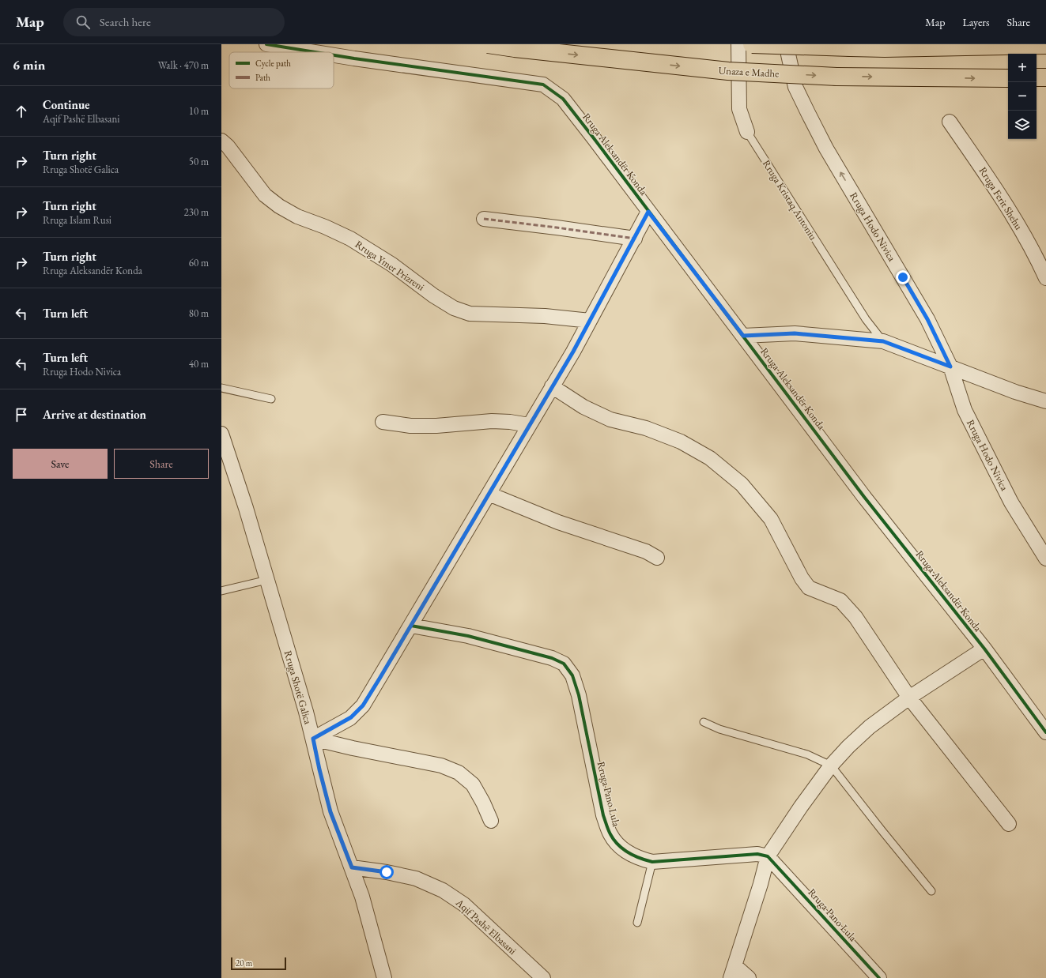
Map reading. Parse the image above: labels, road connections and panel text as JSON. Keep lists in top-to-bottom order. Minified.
{"streets":{"highway":["Unaza e Madhe"],"street":["Rruga Aleksandër Konda","Rruga Ferit Shehu","Rruga Kristaq Antoniu","Rruga Hodo Nivica","Rruga Ymer Prizreni","Rruga Shotë Galica","Rruga Pano Lula","Aqif Pashë Elbasani"]},"crossings":[["Rruga Shotë Galica","Aqif Pashë Elbasani"]],"one_way":["Rruga Hodo Nivica"],"legend":["Cycle path","Path"],"scale_bar":"20 m","page":{"header":"Map","search":"Search here","nav":["Map","Layers","Share"],"heading":["6 min","Walk · 470 m"],"map_buttons":["+","−"],"list":[["Continue","Aqif Pashë Elbasani","10 m"],["Turn right","Rruga Shotë Galica","50 m"],["Turn right","Rruga Islam Rusi","230 m"],["Turn right","Rruga Aleksandër Konda","60 m"],["Turn left","80 m"],["Turn left","Rruga Hodo Nivica","40 m"],"Arrive at destination"],"buttons":["Save","Share"],"scale":"20 m"}}
